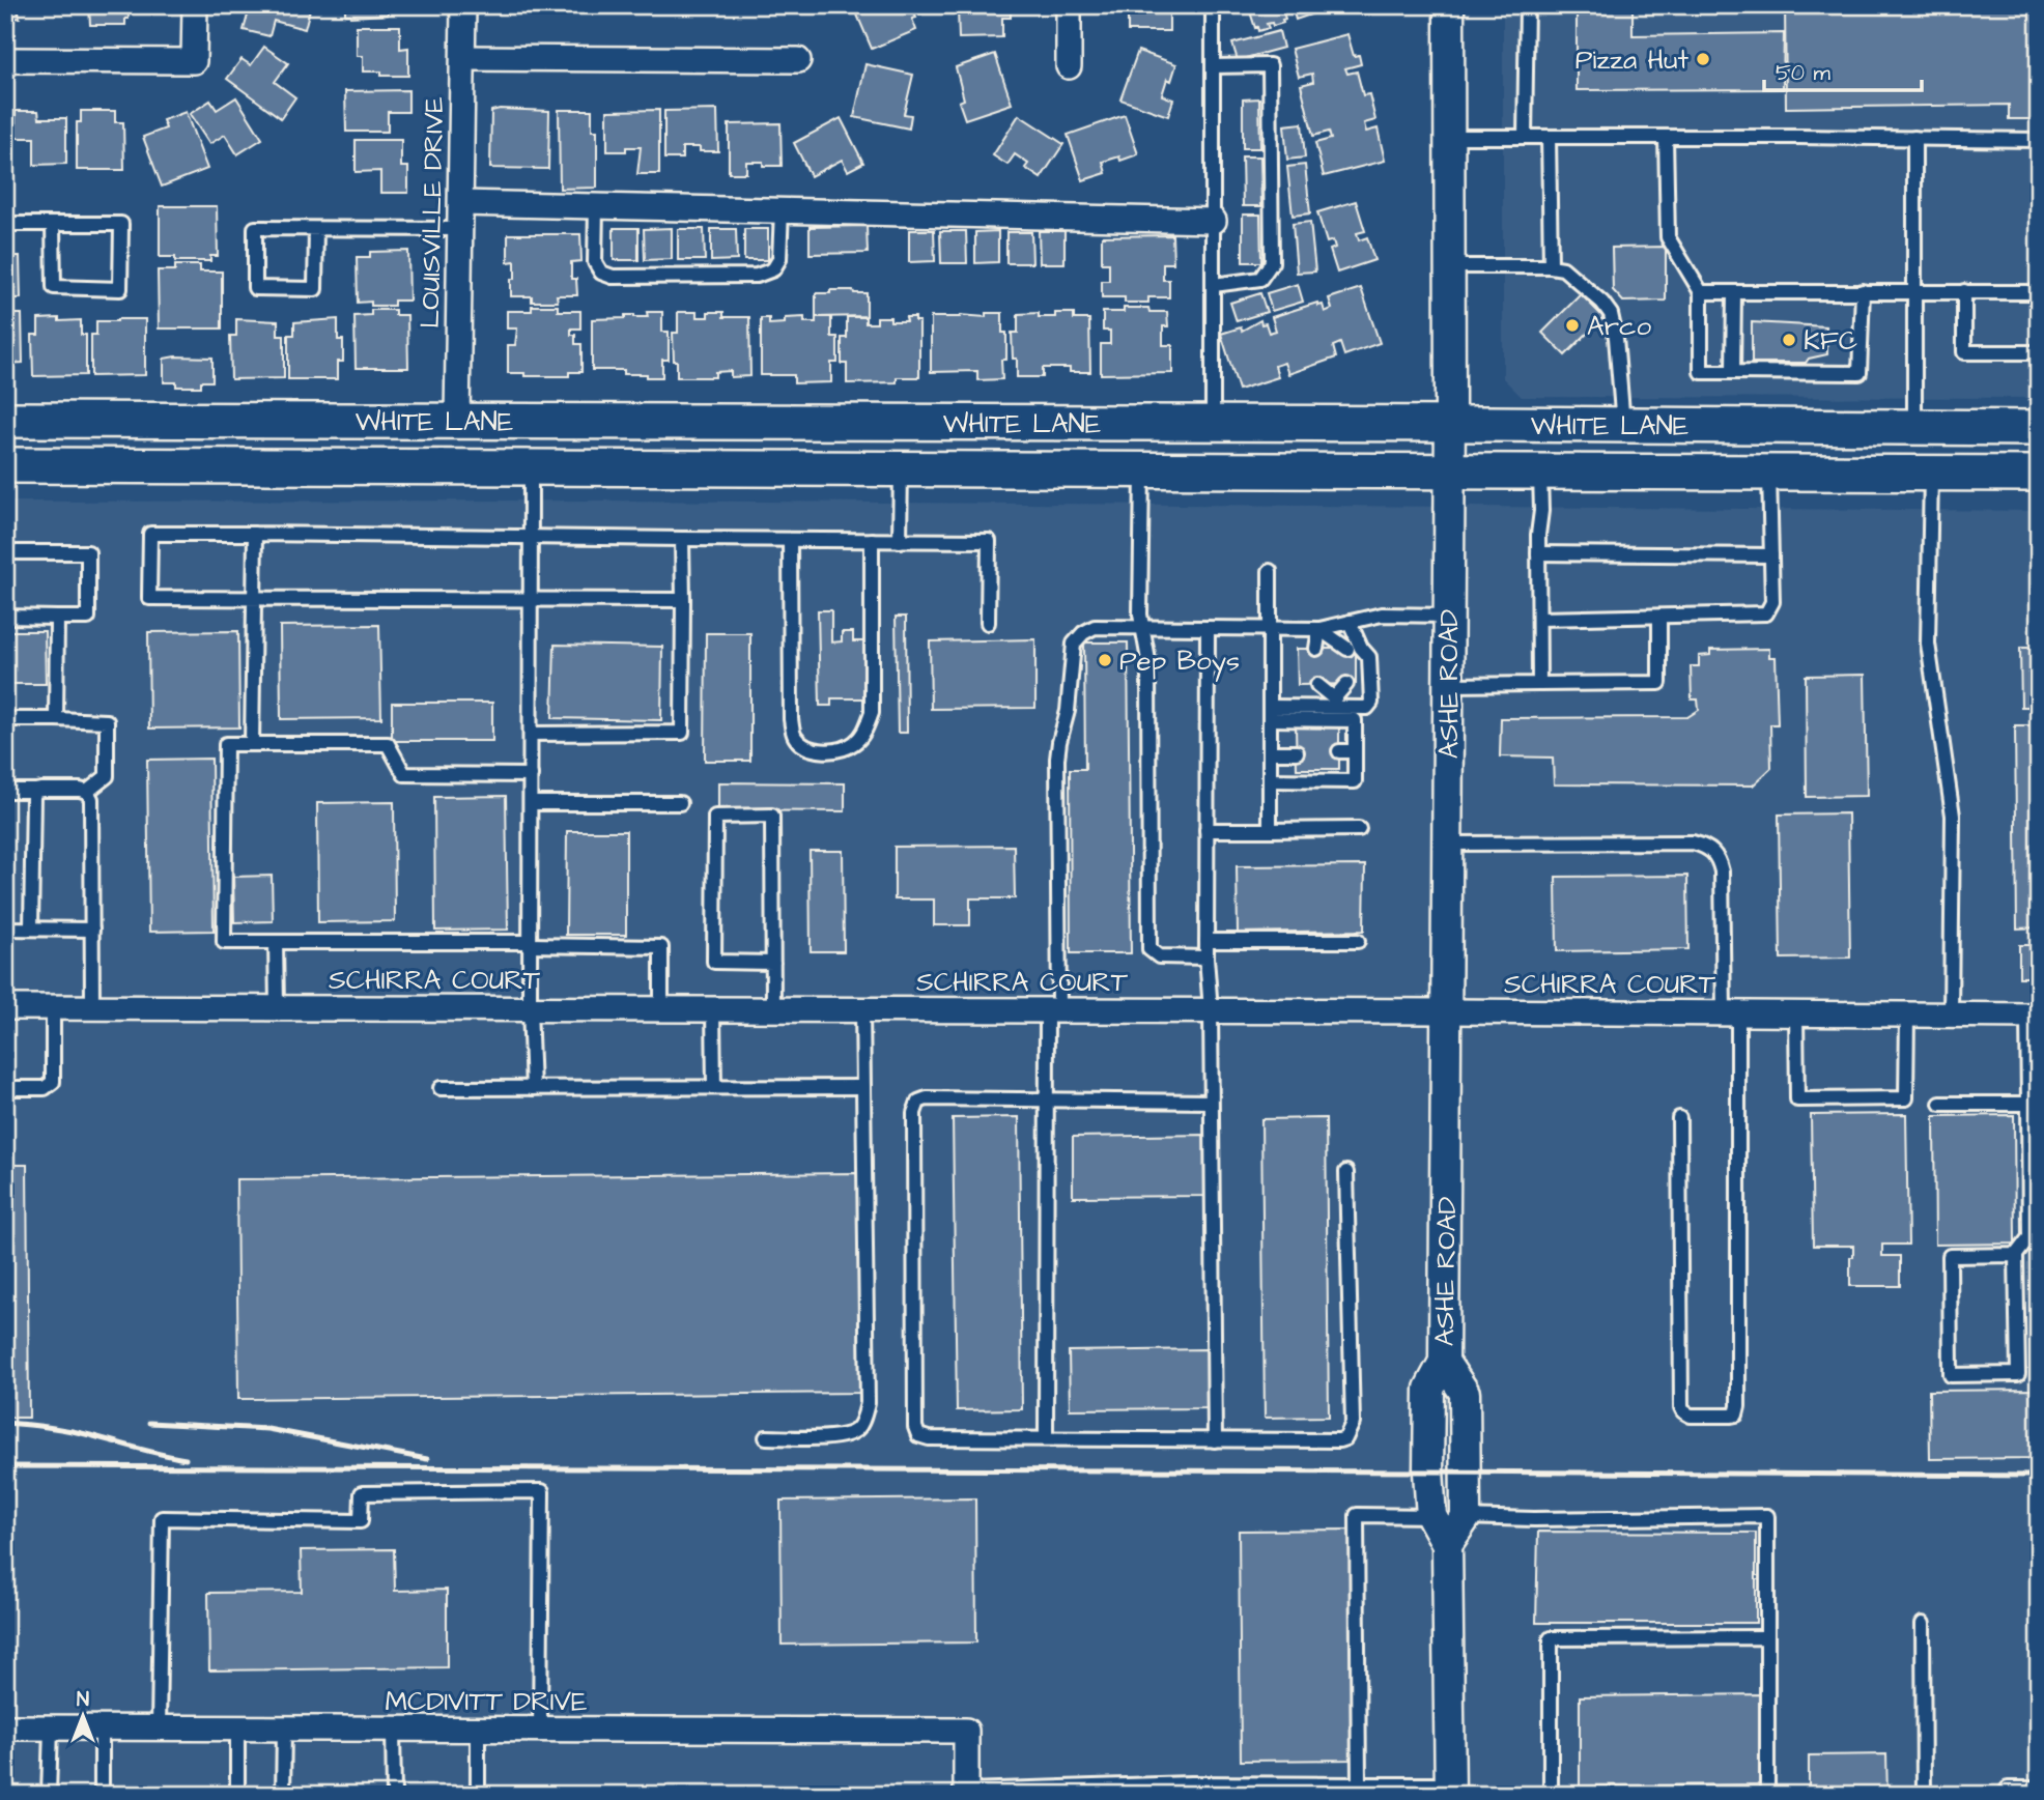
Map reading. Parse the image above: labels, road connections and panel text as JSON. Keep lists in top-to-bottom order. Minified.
{"streets":{"main road":["WHITE LANE"],"street":["LOUISVILLE DRIVE","ASHE ROAD","SCHIRRA COURT","MCDIVITT DRIVE"]},"crossings":[["LOUISVILLE DRIVE","WHITE LANE"],["WHITE LANE","ASHE ROAD"],["ASHE ROAD","SCHIRRA COURT"]],"places":["Pizza Hut","Arco","KFC","Pep Boys"],"scale_bar":"50 m","north":"top"}
